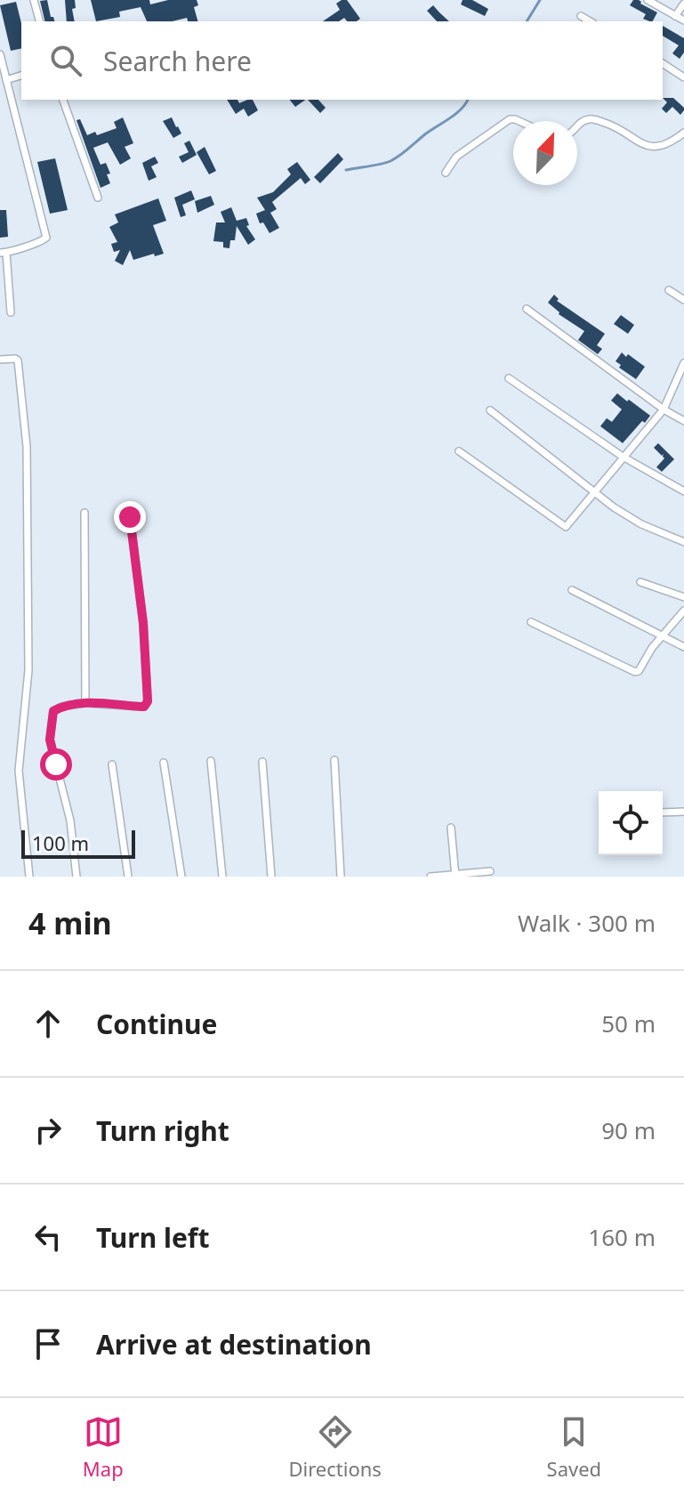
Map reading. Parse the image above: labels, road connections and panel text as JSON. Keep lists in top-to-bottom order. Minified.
{"scale_bar":"100 m","north":"top right","page":{"search":"Search here","scale":"100 m","heading":["4 min","Walk · 300 m"],"list":[["Continue","50 m"],["Turn right","90 m"],["Turn left","160 m"],"Arrive at destination"],"nav":["Map","Directions","Saved"]}}
